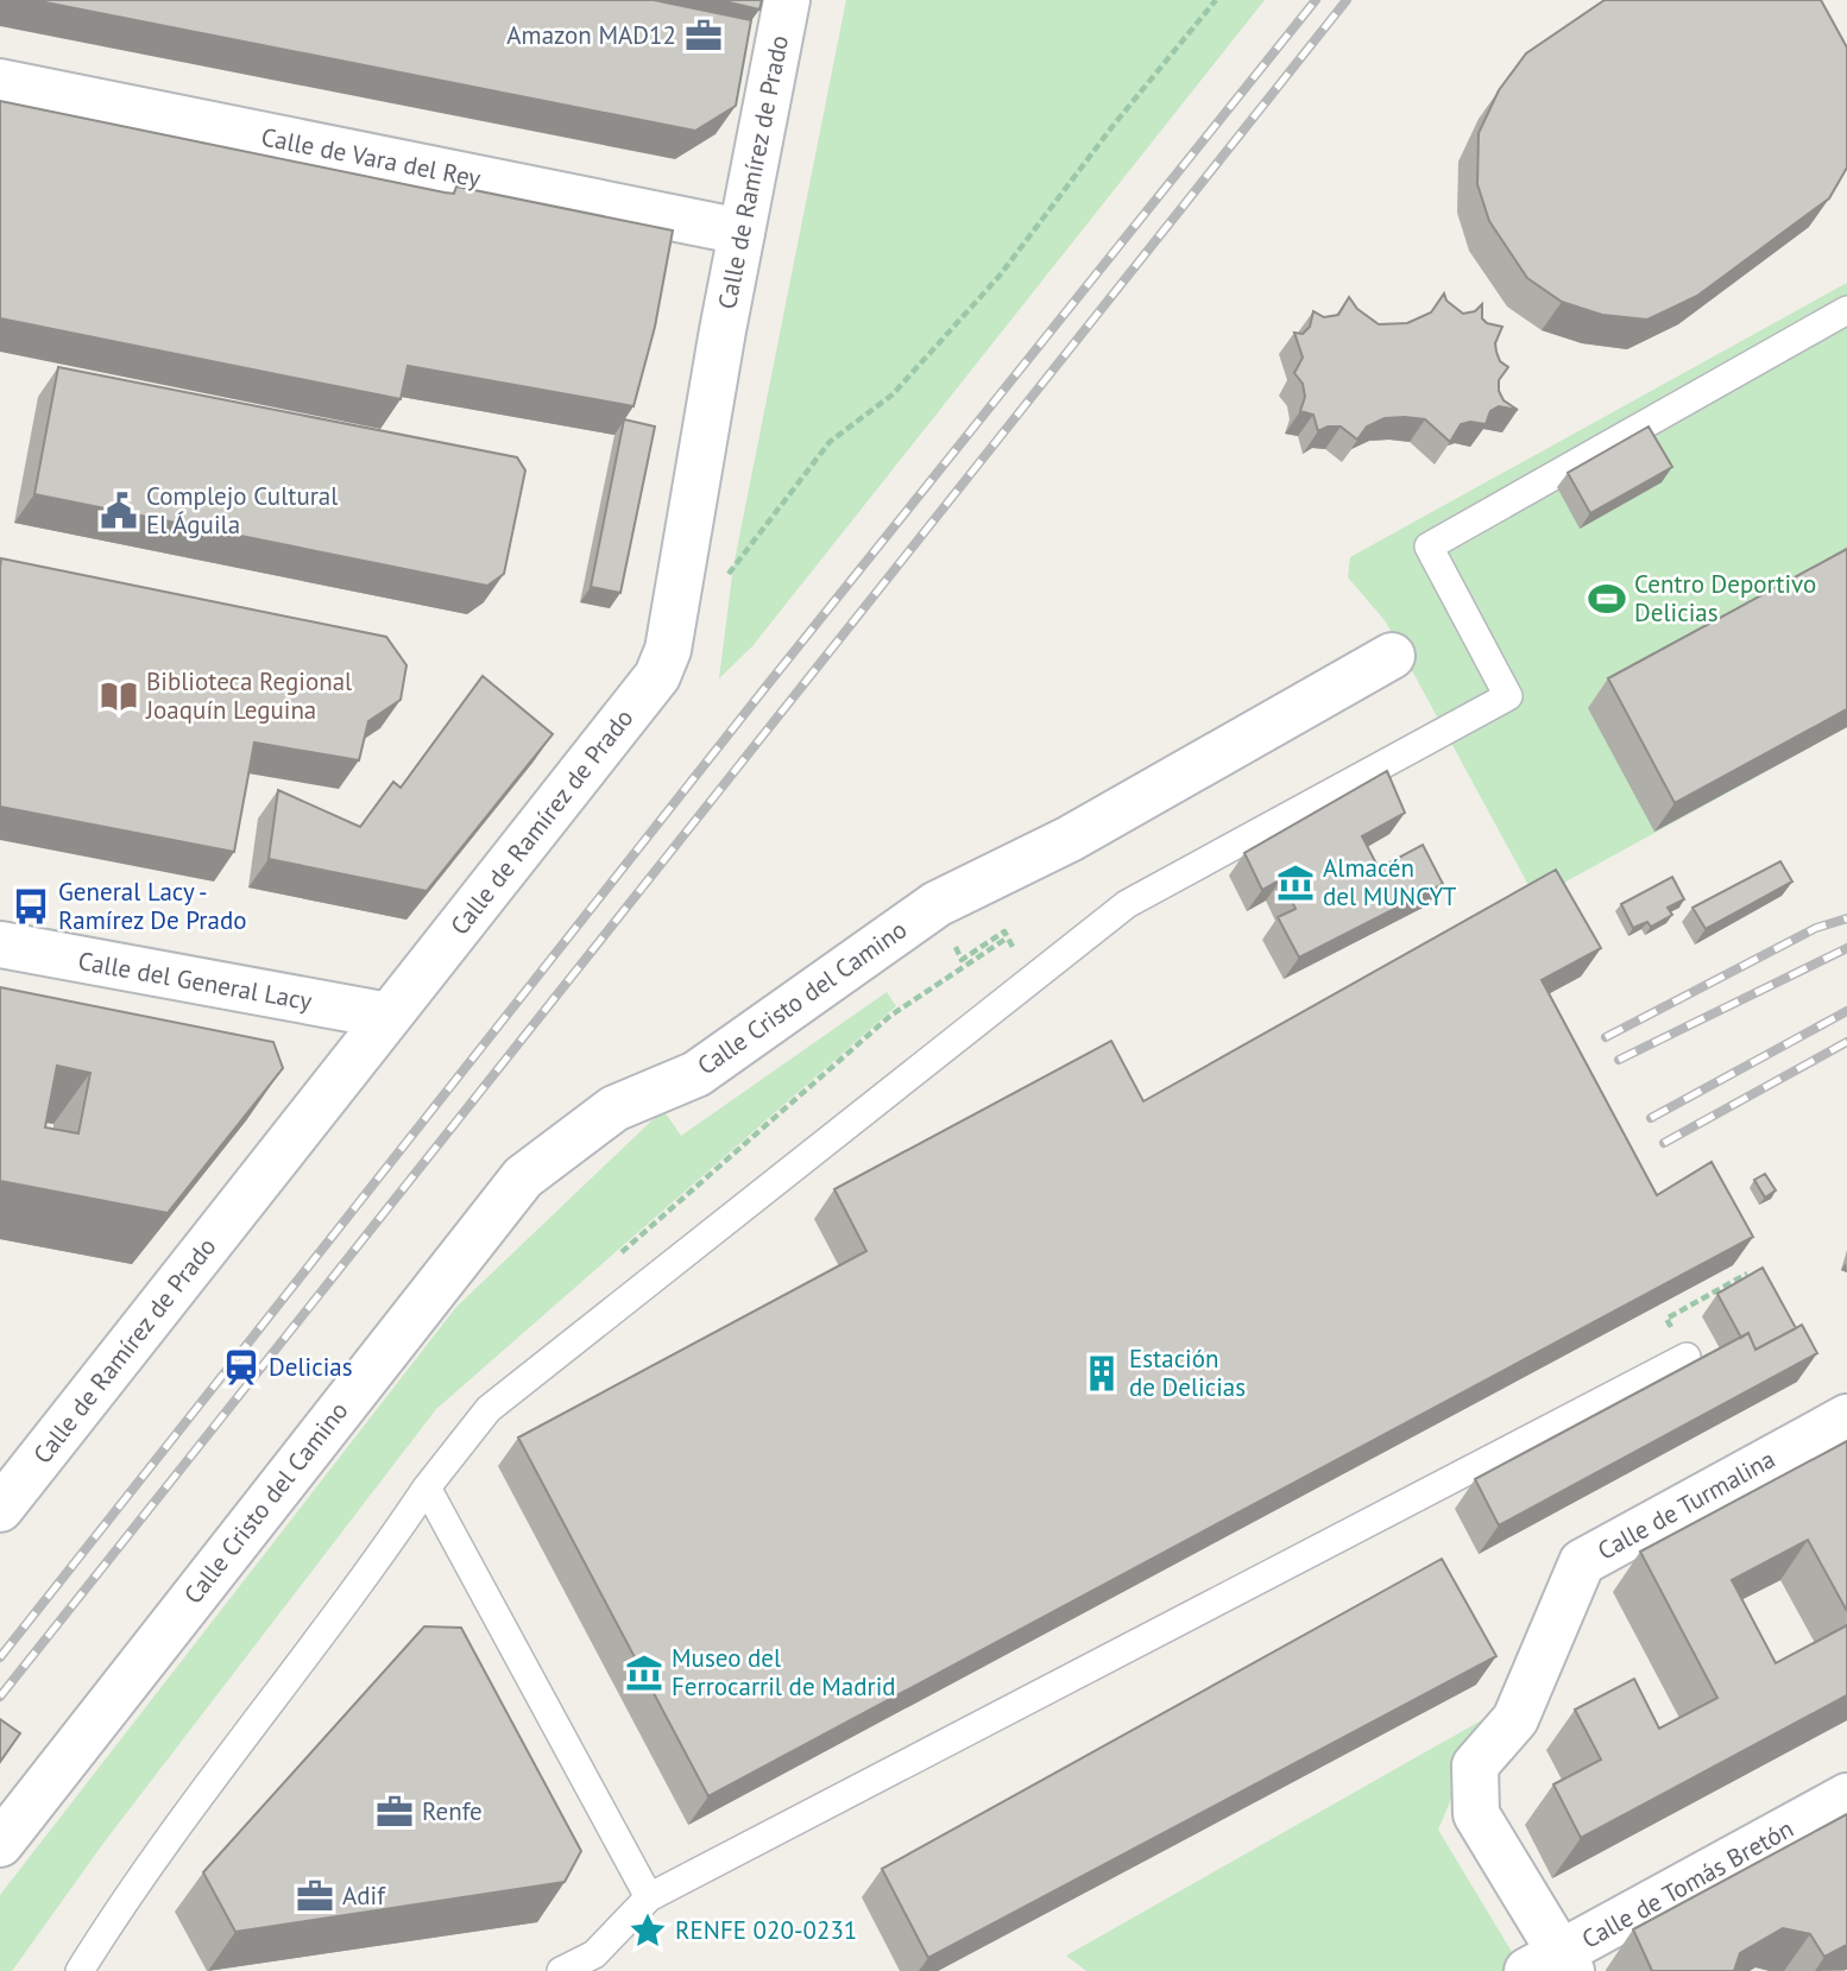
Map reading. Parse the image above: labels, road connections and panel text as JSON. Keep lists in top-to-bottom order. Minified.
{"streets":{"street":["Calle de Vara del Rey","Calle de Ramírez de Prado","Calle del General Lacy","Calle Cristo del Camino","Calle de Turmalina","Calle de Tomás Bretón"]},"crossings":[["Calle de Vara del Rey","Calle de Ramírez de Prado"],["Calle de Ramírez de Prado","Calle del General Lacy"],["Calle de Turmalina","Calle de Tomás Bretón"]],"places":{"office":["Amazon MAD12","Renfe","Adif"],"public building":["Complejo Cultural El Águila"],"sports":["Centro Deportivo Delicias"],"library":["Biblioteca Regional Joaquín Leguina"],"museum":["Almacén del MUNCYT","Museo del Ferrocarril de Madrid"],"bus stop":["General Lacy - Ramírez De Prado"],"station":["Delicias"],"building":["Estación de Delicias"],"place":["RENFE 020-0231"]}}
